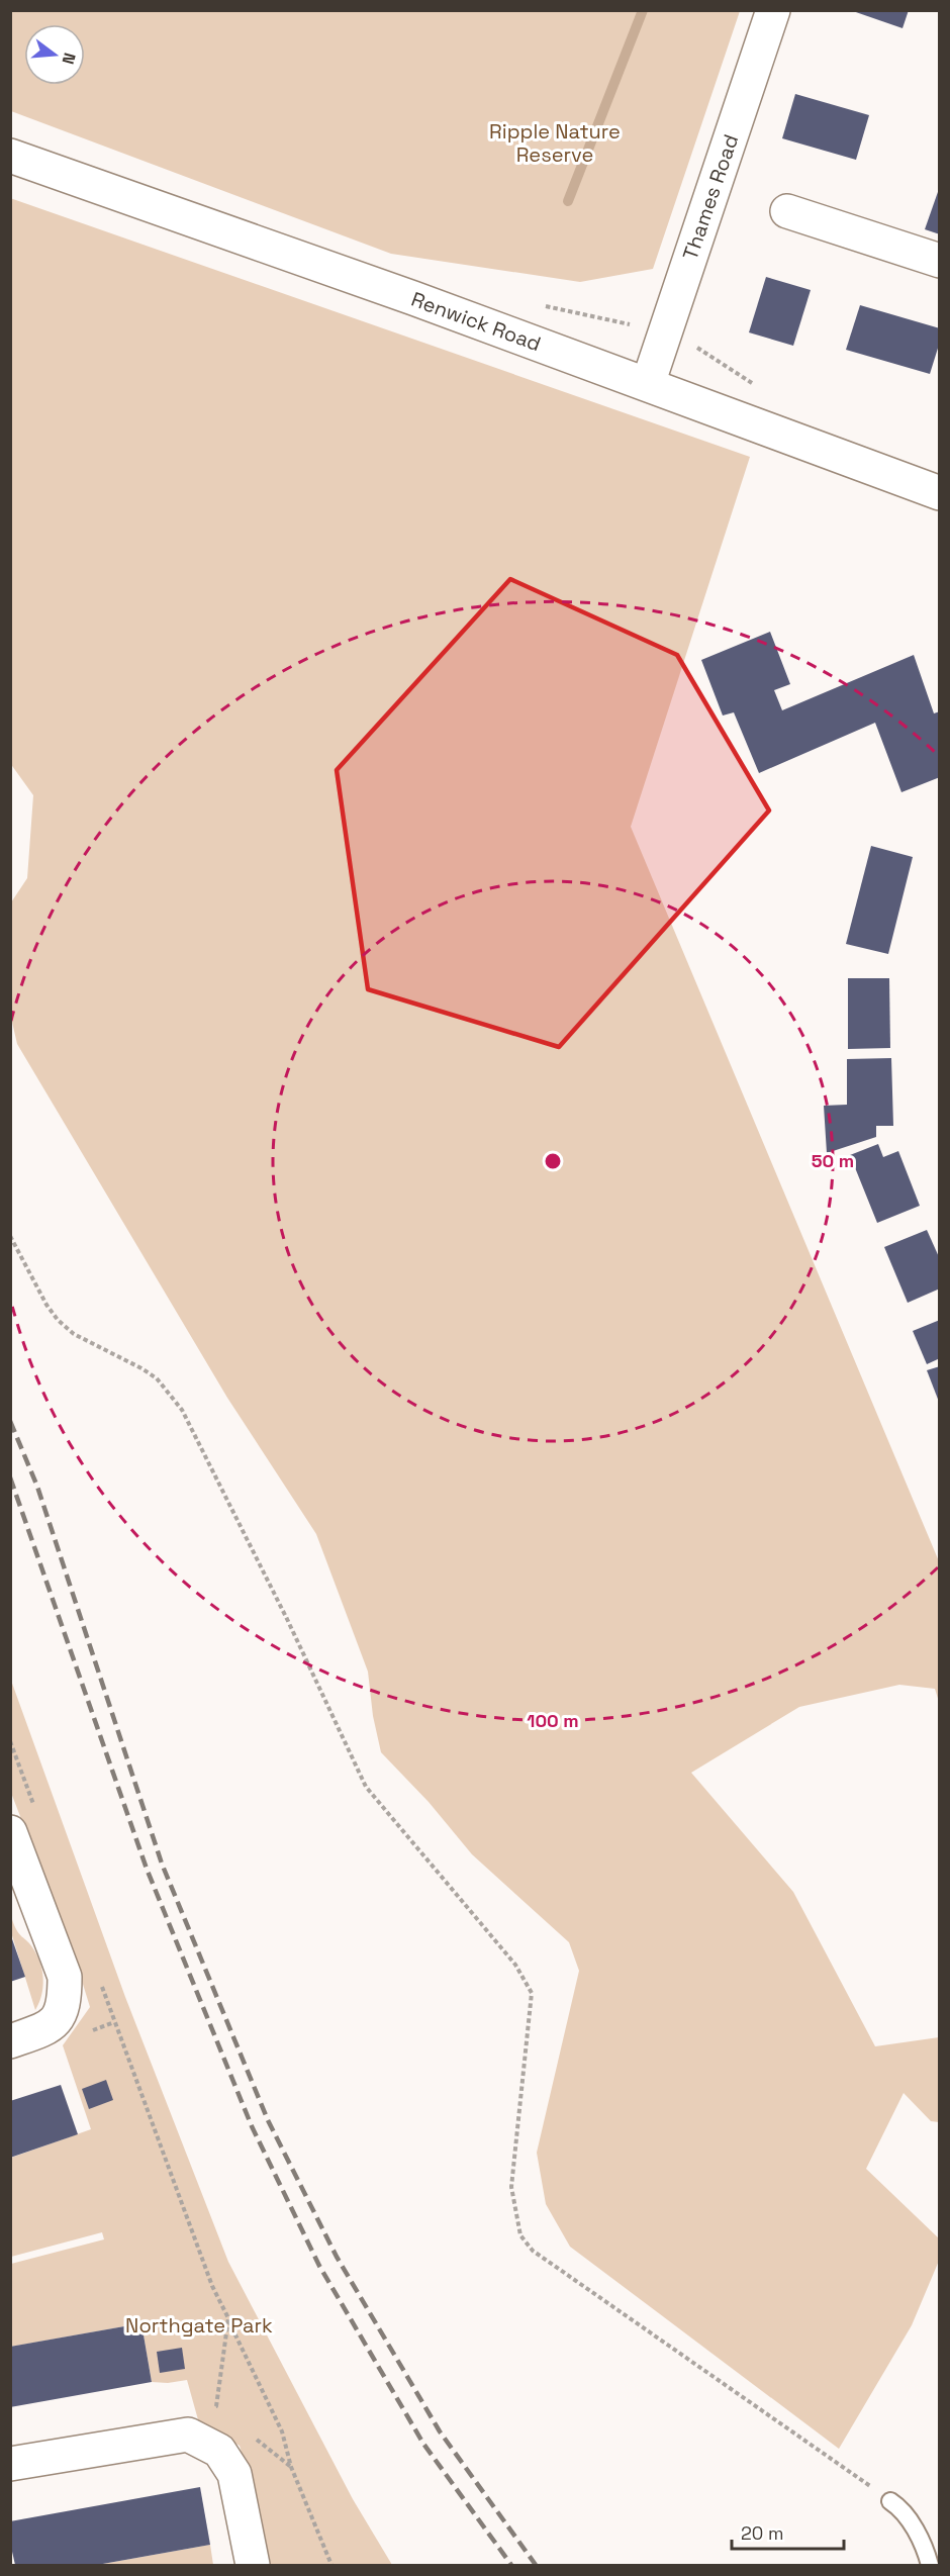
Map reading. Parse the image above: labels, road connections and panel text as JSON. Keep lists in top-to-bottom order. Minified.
{"streets":{"street":["Thames Road","Renwick Road"]},"crossings":[["Thames Road","Renwick Road"]],"parks":["Ripple Nature Reserve","Northgate Park"],"scale_bar":"20 m","north":"right","rings":["50 m","100 m"]}
